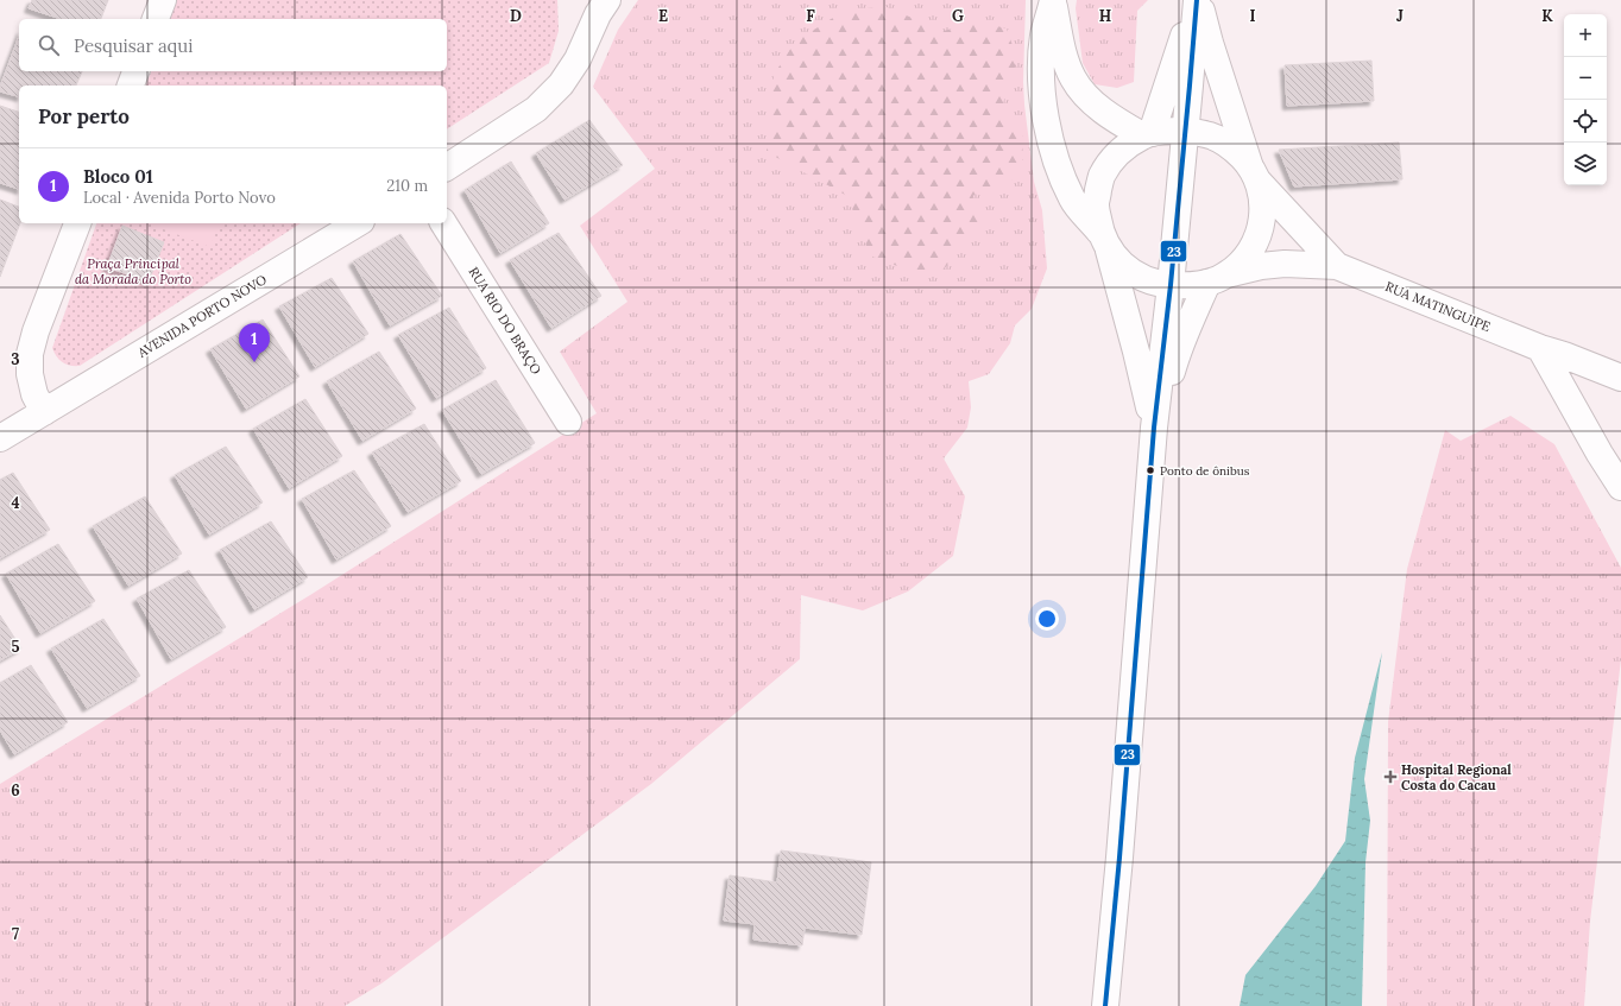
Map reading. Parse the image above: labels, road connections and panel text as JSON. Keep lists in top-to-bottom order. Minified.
{"streets":{"street":["RUA MATINGUIPE","AVENIDA PORTO NOVO","RUA RIO DO BRAÇO"]},"parks":["Praça Principal da Morada do Porto"],"places":{"other":["Ponto de ônibus"],"health":["Hospital Regional Costa do Cacau"]},"lines":["transit line 23"],"page":{"map_buttons":["+","−"],"search":"Pesquisar aqui","heading":"Por perto","list":[{"mark":"1","name":"Bloco 01","note":"Local · Avenida Porto Novo","value":"210 m"}],"pins":"1"},"grid":{"columns":["D","E","F","G","H","I","J","K"],"rows":["3","4","5","6","7"]}}
